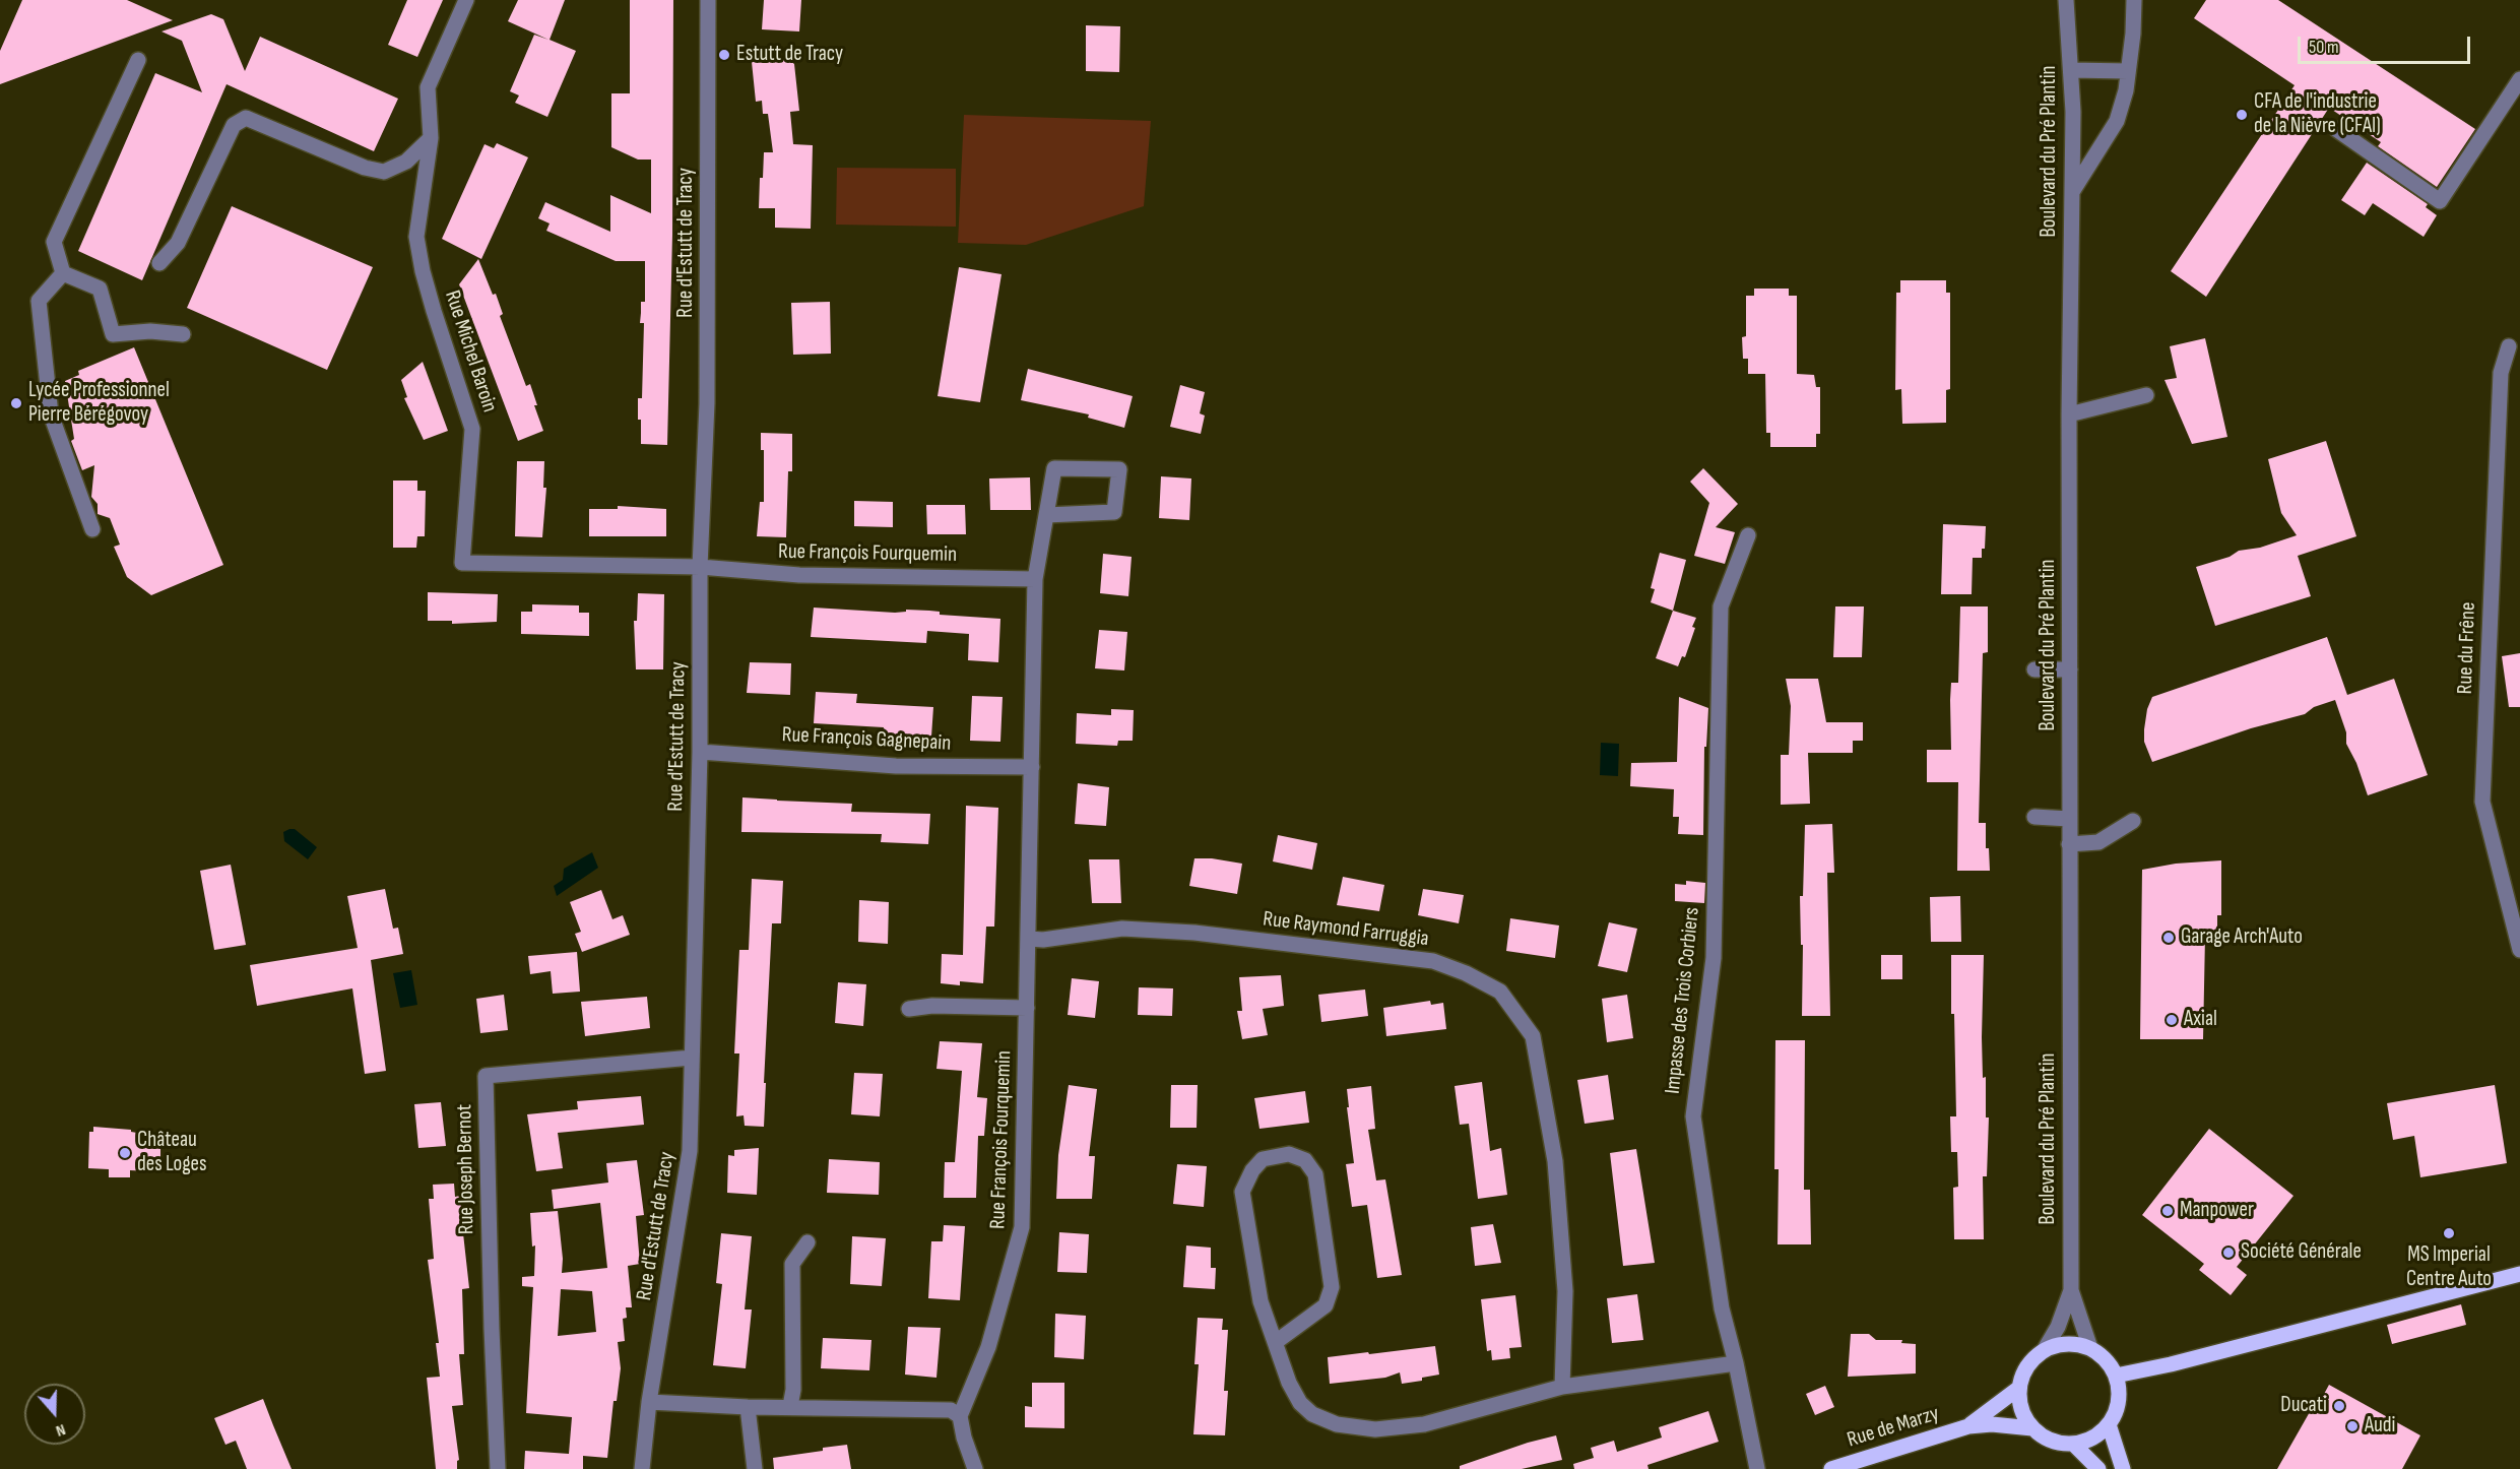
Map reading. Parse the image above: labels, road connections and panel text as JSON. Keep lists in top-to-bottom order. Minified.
{"streets":{"main road":["Rue de Marzy"],"street":["Boulevard du Pré Plantin","Rue d'Estutt de Tracy","Rue Michel Baroin","Rue François Fourquemin","Rue du Frêne","Rue François Gagnepain","Rue Raymond Farruggia","Impasse des Trois Corbiers","Rue Joseph Bernot"]},"crossings":[["Boulevard du Pré Plantin","Rue de Marzy"],["Rue d'Estutt de Tracy","Rue Michel Baroin"],["Rue d'Estutt de Tracy","Rue François Fourquemin"],["Rue d'Estutt de Tracy","Rue François Gagnepain"],["Rue d'Estutt de Tracy","Rue Joseph Bernot"],["Rue Michel Baroin","Rue François Fourquemin"],["Rue François Fourquemin","Rue François Gagnepain"],["Rue François Fourquemin","Rue Raymond Farruggia"]],"places":["Estutt de Tracy","CFA de l'industrie de la Nièvre (CFAI)","Lycée Professionnel Pierre Bérégovoy","Garage Arch'Auto","Axial","Château des Loges","Manpower","MS Imperial Centre Auto","Société Générale","Ducati","Audi"],"scale_bar":"50 m","north":"bottom"}
